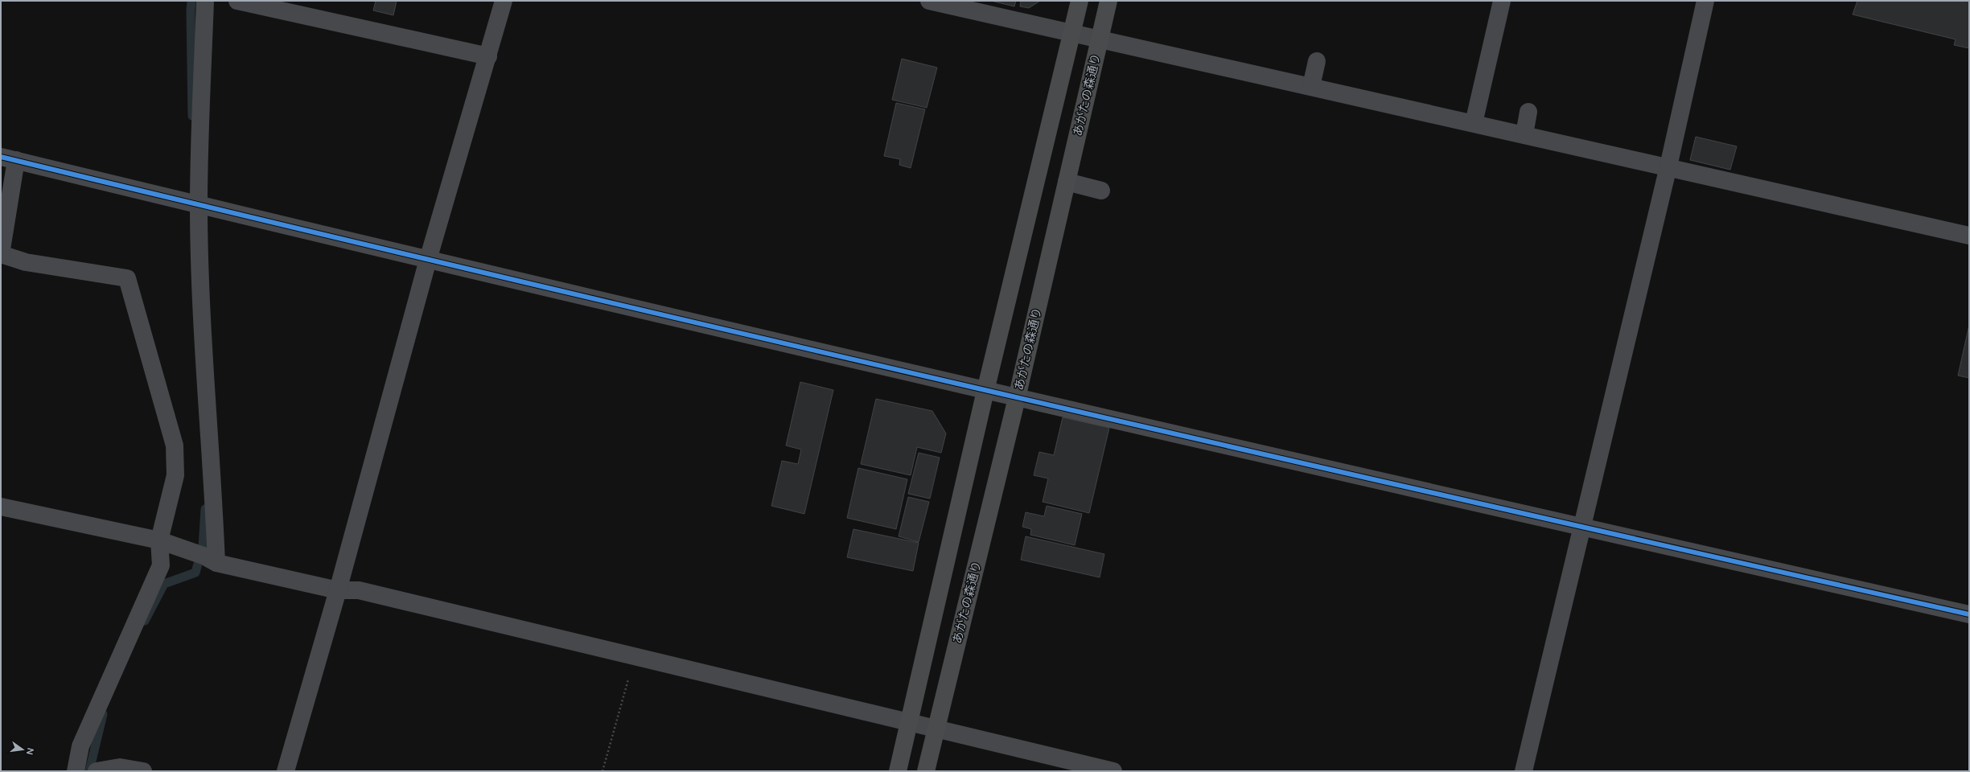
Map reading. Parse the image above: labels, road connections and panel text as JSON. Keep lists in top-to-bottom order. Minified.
{"streets":{"highway":["あがたの森通り"]},"north":"right"}
